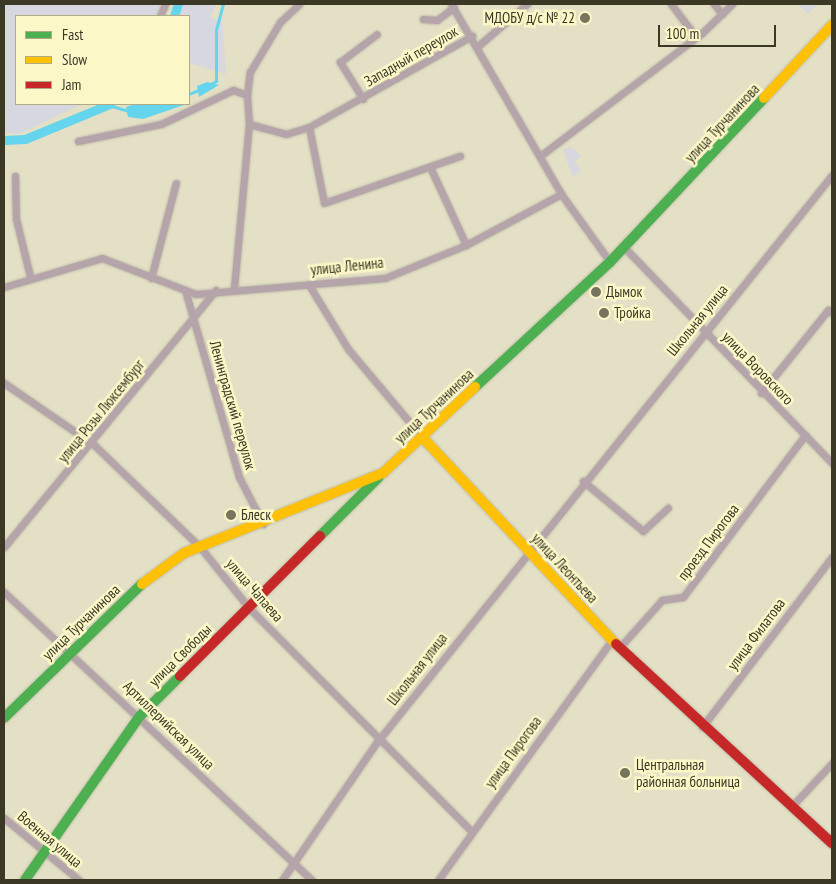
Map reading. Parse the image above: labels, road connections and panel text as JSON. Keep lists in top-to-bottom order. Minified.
{"streets":{"street":["Западный переулок","улица Турчанинова","улица Ленина","Школьная улица","улица Воровского","Ленинградский переулок","улица Розы Люксембург","проезд Пирогова","улица Леонтьева","улица Чапаева","улица Филатова","улица Свободы","Артиллерийская улица","улица Пирогова","Военная улица"]},"crossings":[["улица Турчанинова","улица Воровского"],["улица Турчанинова","Ленинградский переулок"],["улица Турчанинова","улица Леонтьева"],["улица Турчанинова","улица Чапаева"],["улица Турчанинова","улица Свободы"],["улица Турчанинова","Артиллерийская улица"],["улица Ленина","Ленинградский переулок"],["улица Ленина","улица Розы Люксембург"],["улица Ленина","улица Леонтьева"],["Школьная улица","улица Воровского"],["Школьная улица","улица Леонтьева"],["Школьная улица","улица Чапаева"],["Школьная улица","Артиллерийская улица"],["улица Воровского","проезд Пирогова"],["Ленинградский переулок","улица Розы Люксембург"],["улица Розы Люксембург","улица Чапаева"],["проезд Пирогова","улица Леонтьева"],["проезд Пирогова","улица Пирогова"],["улица Леонтьева","улица Филатова"],["улица Леонтьева","улица Пирогова"],["улица Чапаева","улица Свободы"],["улица Чапаева","улица Пирогова"],["улица Свободы","Артиллерийская улица"],["улица Свободы","Военная улица"]],"places":["МДОБУ д/с № 22","Дымок","Тройка","Блеск","Центральная районная больница"],"legend":["Fast","Slow","Jam"],"scale_bar":"100 m"}
